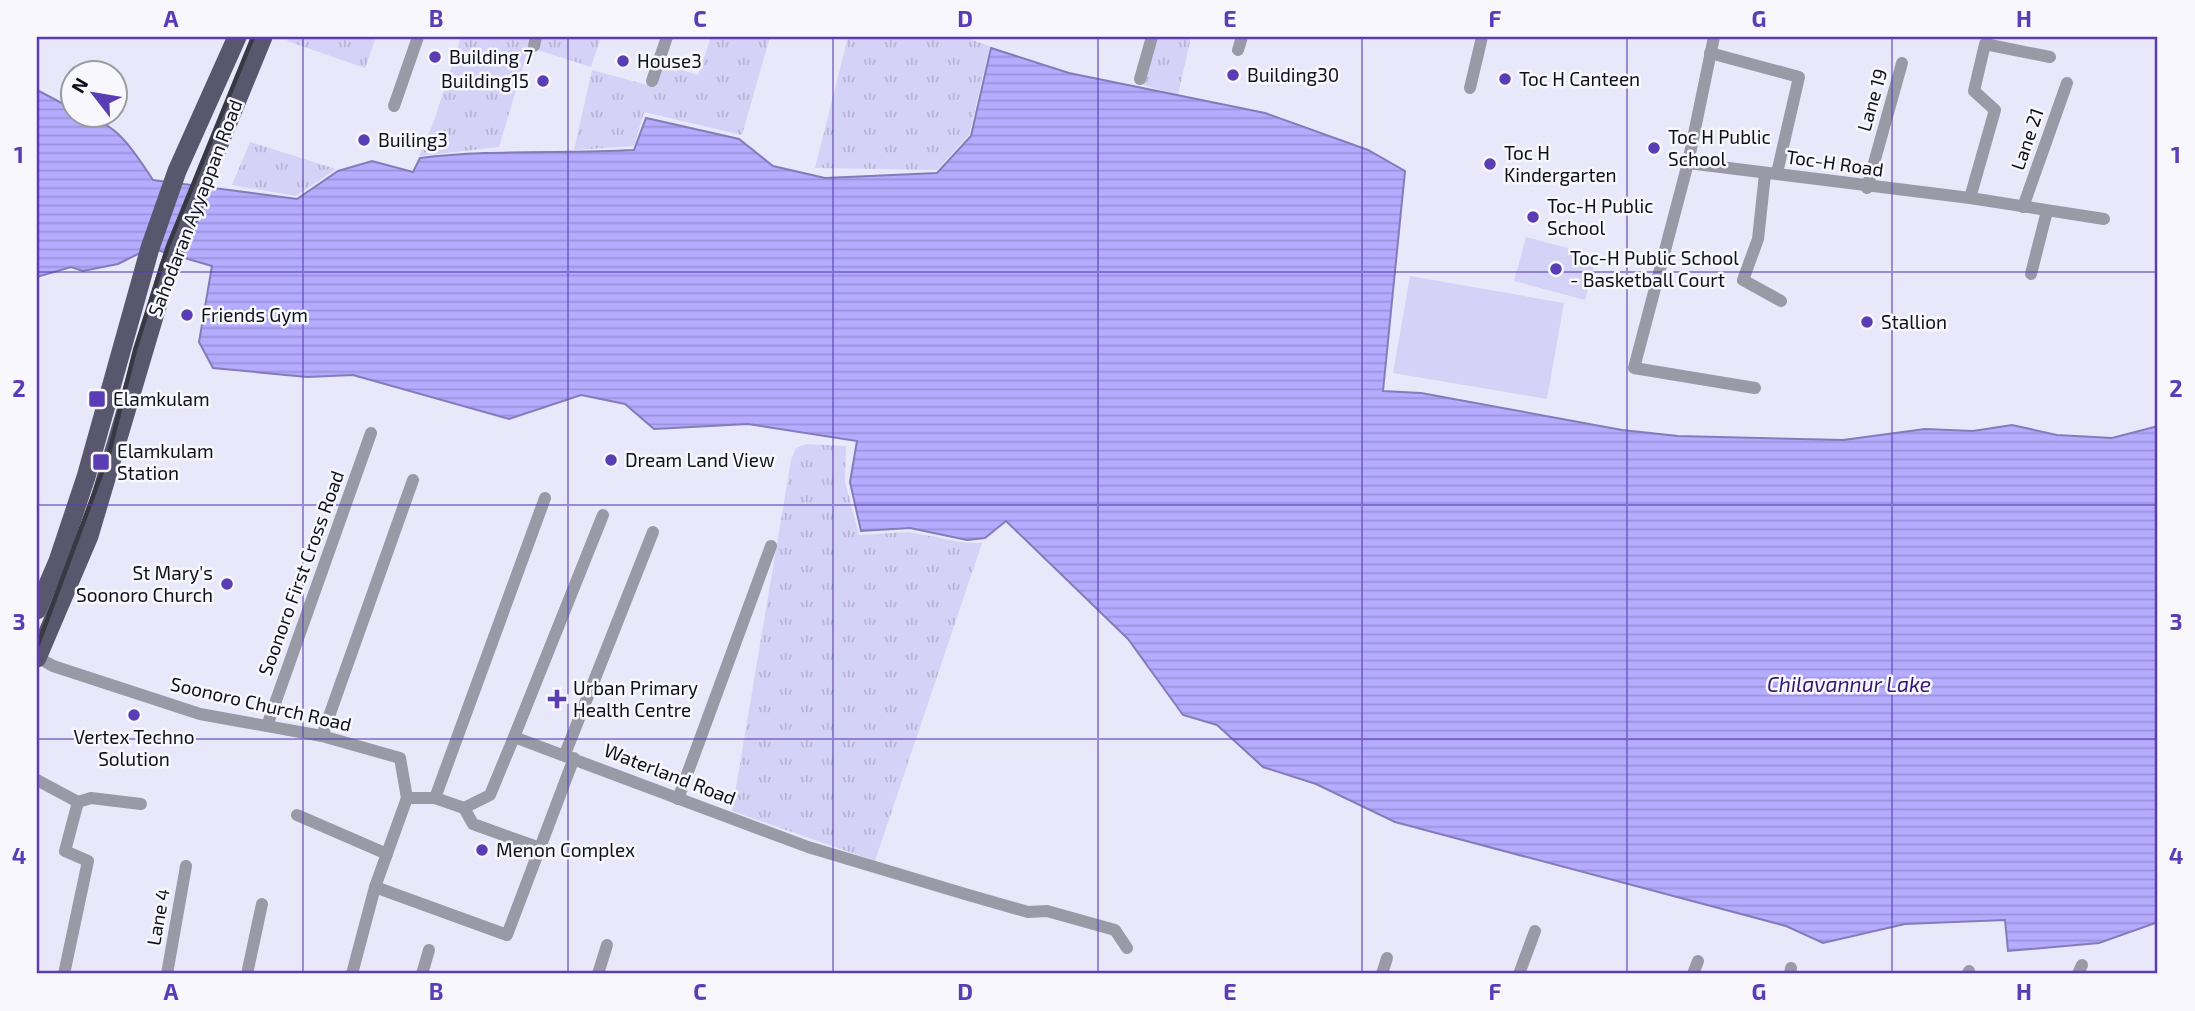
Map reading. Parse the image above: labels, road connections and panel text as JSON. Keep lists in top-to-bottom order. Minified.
{"streets":{"main road":["Sahodaran Ayyappan Road"],"street":["Lane 19","Lane 21","Toc-H Road","Soonoro First Cross Road","Soonoro Church Road","Waterland Road","Lane 4"]},"crossings":[["Lane 19","Toc-H Road"],["Lane 21","Toc-H Road"],["Sahodaran Ayyappan Road","Soonoro Church Road"],["Soonoro First Cross Road","Soonoro Church Road"]],"water":["Chilavannur Lake"],"places":{"other":["Building 7","House3","Building30","Toc H Canteen","Building15","Builing3","Toc H Public School","Toc H Kindergarten","Toc-H Public School","Toc-H Public School - Basketball Court","Friends Gym","Stallion","Dream Land View","St Mary's Soonoro Church","Vertex Techno Solution","Menon Complex"],"transit":["Elamkulam","Elamkulam Station"],"health":["Urban Primary Health Centre"]},"north":"top left","grid":{"columns":["A","B","C","D","E","F","G","H"],"rows":["1","2","3","4"]}}
